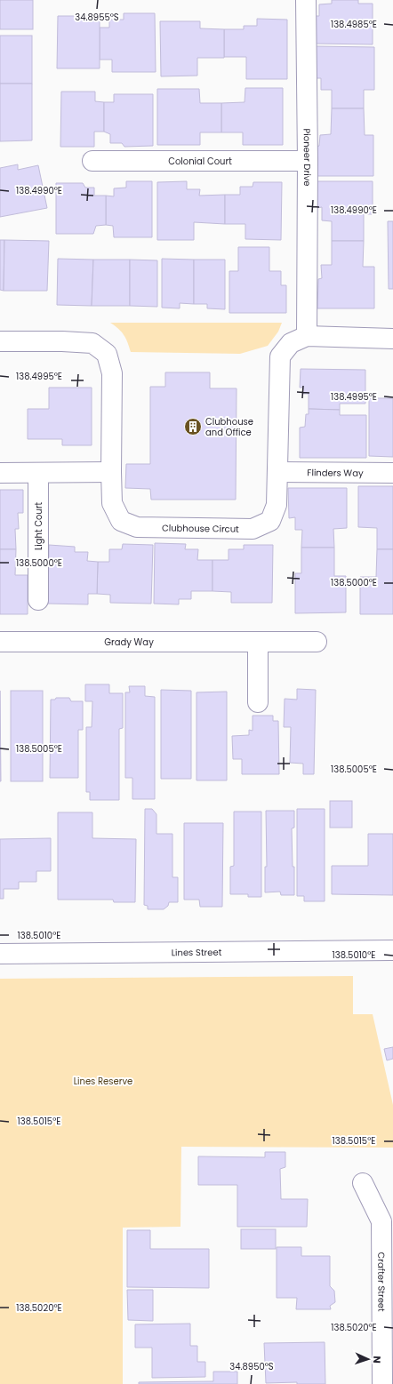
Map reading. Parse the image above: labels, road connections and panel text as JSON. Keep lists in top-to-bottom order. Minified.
{"streets":{"street":["Pioneer Drive","Colonial Court","Flinders Way","Light Court","Clubhouse Circut","Grady Way","Lines Street","Crafter Street"]},"crossings":[["Pioneer Drive","Colonial Court"],["Pioneer Drive","Clubhouse Circut"],["Flinders Way","Clubhouse Circut"]],"parks":["Lines Reserve"],"places":{"building":["Clubhouse and Office"]},"north":"right","coordinates":["34.8955°S","138.4985°E","138.4990°E","138.4995°E","138.5000°E","138.5005°E","138.5010°E","138.5015°E","138.5020°E","34.8950°S"]}
